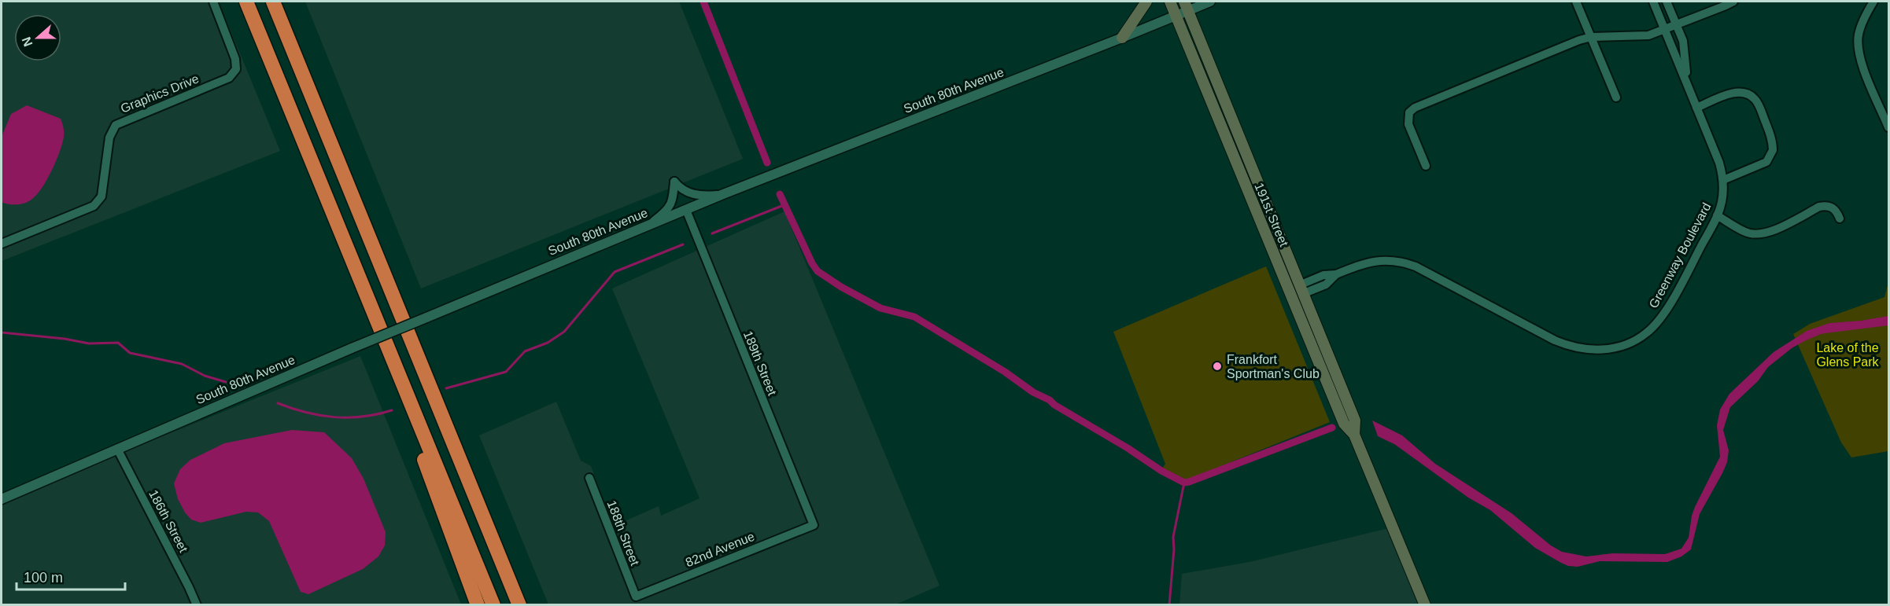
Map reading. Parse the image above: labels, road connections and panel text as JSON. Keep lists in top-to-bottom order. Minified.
{"streets":{"main road":["191st Street"],"street":["South 80th Avenue","Graphics Drive","Greenway Boulevard","189th Street","186th Street","188th Street","82nd Avenue"]},"crossings":[["South 80th Avenue","191st Street"],["South 80th Avenue","189th Street"],["South 80th Avenue","186th Street"],["191st Street","Greenway Boulevard"],["189th Street","82nd Avenue"],["188th Street","82nd Avenue"]],"parks":["Lake of the Glens Park"],"places":["Frankfort Sportman's Club"],"scale_bar":"100 m","north":"left"}
